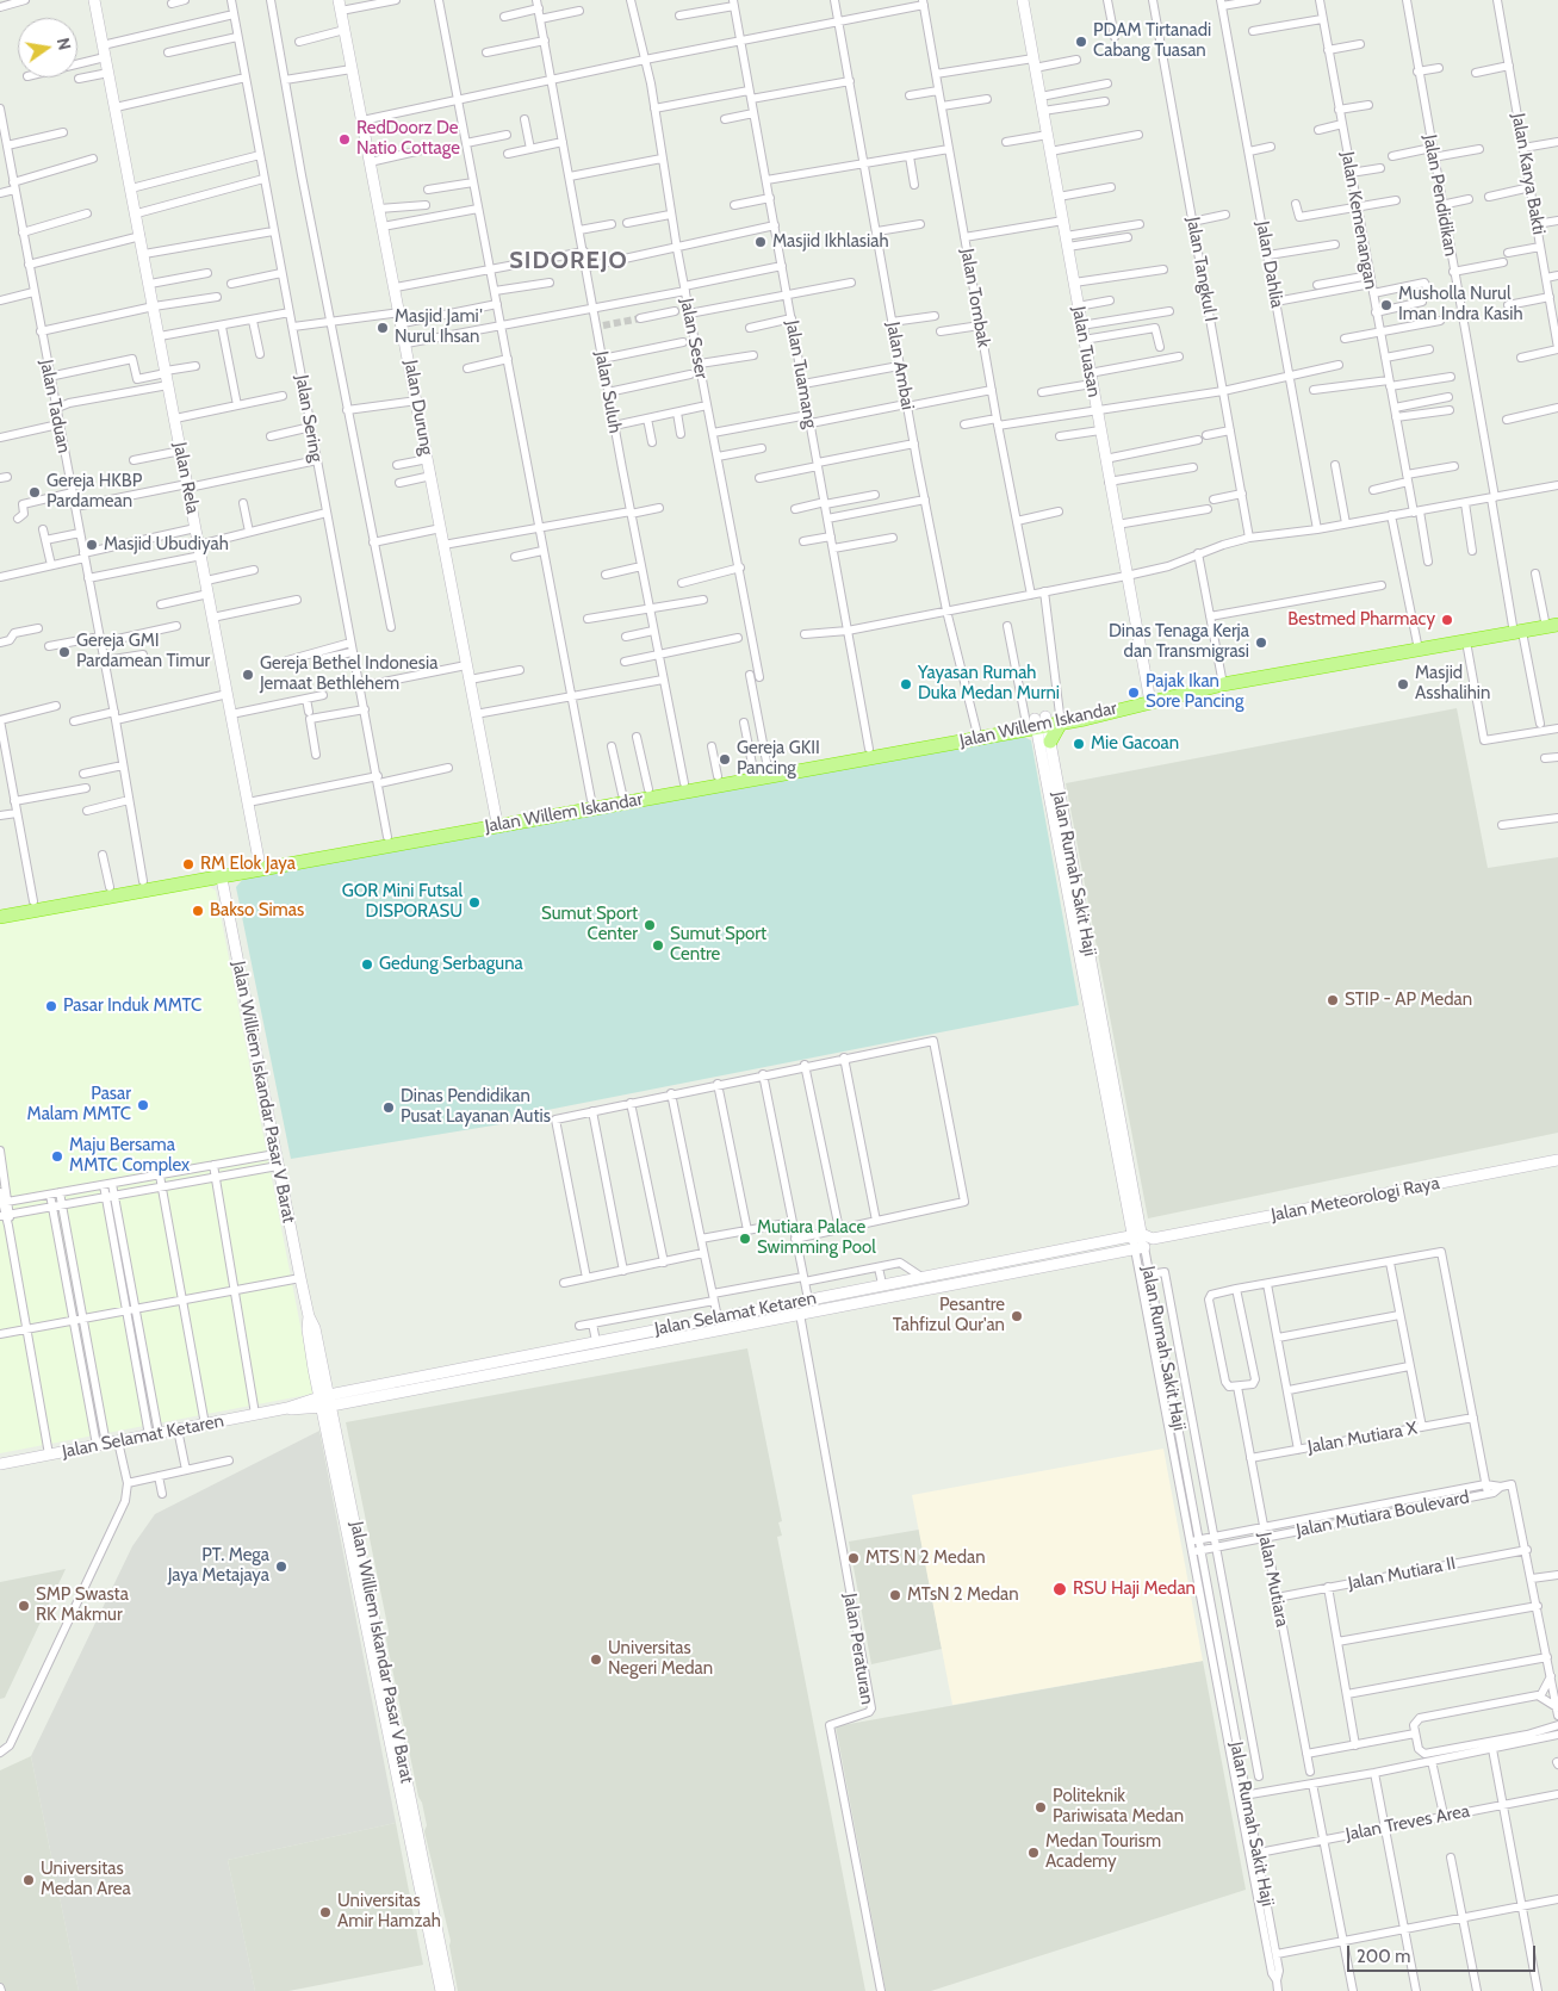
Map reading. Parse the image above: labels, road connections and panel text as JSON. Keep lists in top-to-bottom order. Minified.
{"streets":{"highway":["Jalan Willem Iskandar"],"street":["Jalan Karya Bakti","Jalan Pendidikan","Jalan Kemenangan","Jalan Dahlia","Jalan Tangkul I","Jalan Tombak","Jalan Seser","Jalan Tuasan","Jalan Ambai","Jalan Tuamang","Jalan Suluh","Jalan Taduan","Jalan Durung","Jalan Sering","Jalan Rela","Jalan Rumah Sakit Haji","Jalan Williem Iskandar Pasar V Barat","Jalan Meteorologi Raya","Jalan Selamat Ketaren","Jalan Mutiara X","Jalan Mutiara Boulevard","Jalan Mutiara II","Jalan Mutiara","Jalan Peraturan","Jalan Treves Area"]},"crossings":[["Jalan Pendidikan","Jalan Willem Iskandar"],["Jalan Tuasan","Jalan Willem Iskandar"],["Jalan Ambai","Jalan Willem Iskandar"],["Jalan Tuamang","Jalan Willem Iskandar"],["Jalan Suluh","Jalan Willem Iskandar"],["Jalan Taduan","Jalan Willem Iskandar"],["Jalan Durung","Jalan Willem Iskandar"],["Jalan Sering","Jalan Willem Iskandar"],["Jalan Rela","Jalan Willem Iskandar"],["Jalan Willem Iskandar","Jalan Rumah Sakit Haji"],["Jalan Willem Iskandar","Jalan Williem Iskandar Pasar V Barat"],["Jalan Rumah Sakit Haji","Jalan Selamat Ketaren"],["Jalan Rumah Sakit Haji","Jalan Mutiara Boulevard"],["Jalan Rumah Sakit Haji","Jalan Treves Area"],["Jalan Williem Iskandar Pasar V Barat","Jalan Selamat Ketaren"],["Jalan Selamat Ketaren","Jalan Peraturan"],["Jalan Mutiara X","Jalan Mutiara"],["Jalan Mutiara Boulevard","Jalan Mutiara"],["Jalan Mutiara II","Jalan Mutiara"]],"districts":["SIDOREJO"],"places":["PDAM Tirtanadi Cabang Tuasan","RedDoorz De Natio Cottage","Masjid Ikhlasiah","Musholla Nurul Iman Indra Kasih","Masjid Jami' Nurul Ihsan","Gereja HKBP Pardamean","Masjid Ubudiyah","Bestmed Pharmacy","Dinas Tenaga Kerja dan Transmigrasi","Gereja GMI Pardamean Timur","Gereja Bethel Indonesia Jemaat Bethlehem","Yayasan Rumah Duka Medan Murni","Masjid Asshalihin","Pajak Ikan Sore Pancing","Mie Gacoan","Gereja GKII Pancing","RM Elok Jaya","GOR Mini Futsal DISPORASU","Bakso Simas","Sumut Sport Center","Sumut Sport Centre","Gedung Serbaguna","STIP - AP Medan","Pasar Induk MMTC","Pasar Malam MMTC","Dinas Pendidikan Pusat Layanan Autis","Maju Bersama MMTC Complex","Mutiara Palace Swimming Pool","Pesantre Tahfizul Qur'an","MTS N 2 Medan","PT. Mega Jaya Metajaya","RSU Haji Medan","MTsN 2 Medan","SMP Swasta RK Makmur","Universitas Negeri Medan","Politeknik Pariwisata Medan","Medan Tourism Academy","Universitas Medan Area","Universitas Amir Hamzah"],"scale_bar":"200 m","north":"right"}
